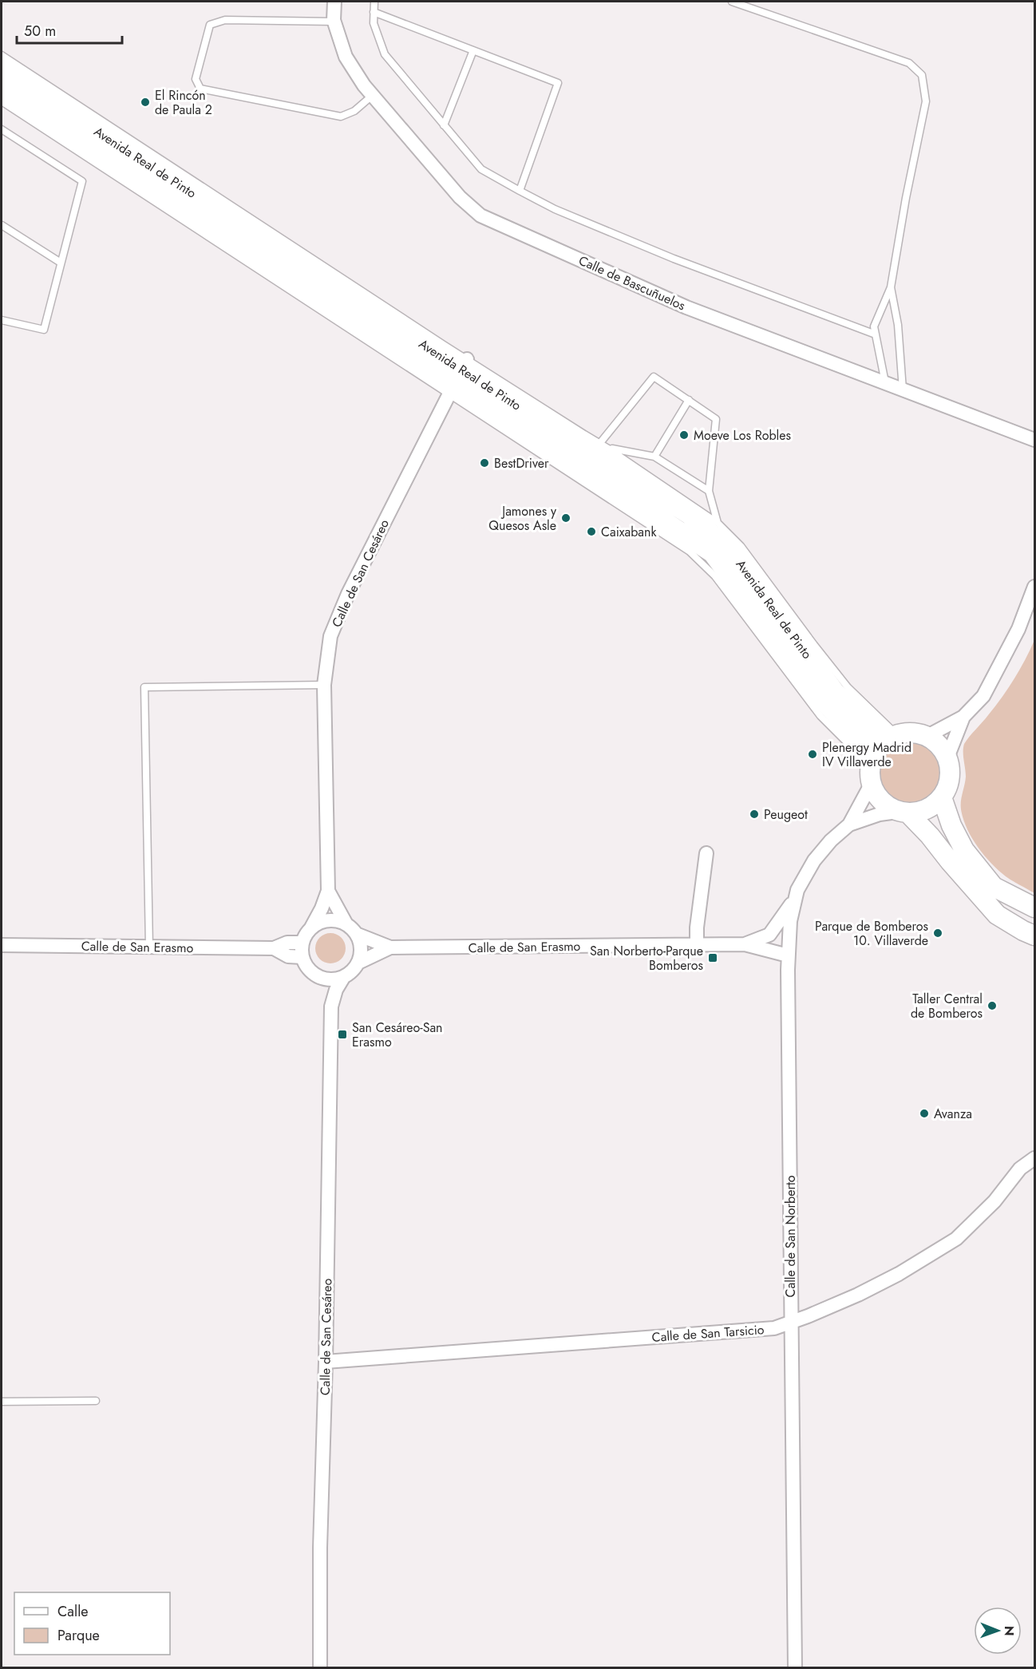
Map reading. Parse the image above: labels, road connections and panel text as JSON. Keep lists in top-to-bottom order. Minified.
{"streets":{"main road":["Avenida Real de Pinto"],"street":["Calle de Bascuñuelos","Calle de San Cesáreo","Calle de San Erasmo","Calle de San Norberto","Calle de San Tarsicio"]},"crossings":[["Avenida Real de Pinto","Calle de San Cesáreo"],["Avenida Real de Pinto","Calle de San Norberto"],["Calle de San Cesáreo","Calle de San Erasmo"],["Calle de San Cesáreo","Calle de San Tarsicio"],["Calle de San Erasmo","Calle de San Norberto"],["Calle de San Norberto","Calle de San Tarsicio"]],"places":{"other":["El Rincón de Paula 2","Moeve Los Robles","BestDriver","Jamones y Quesos Asle","Caixabank","Plenergy Madrid IV Villaverde","Peugeot","Parque de Bomberos 10. Villaverde","Taller Central de Bomberos","Avanza"],"transit":["San Norberto-Parque Bomberos","San Cesáreo-San Erasmo"]},"legend":["Calle","Parque"],"scale_bar":"50 m","north":"right"}
